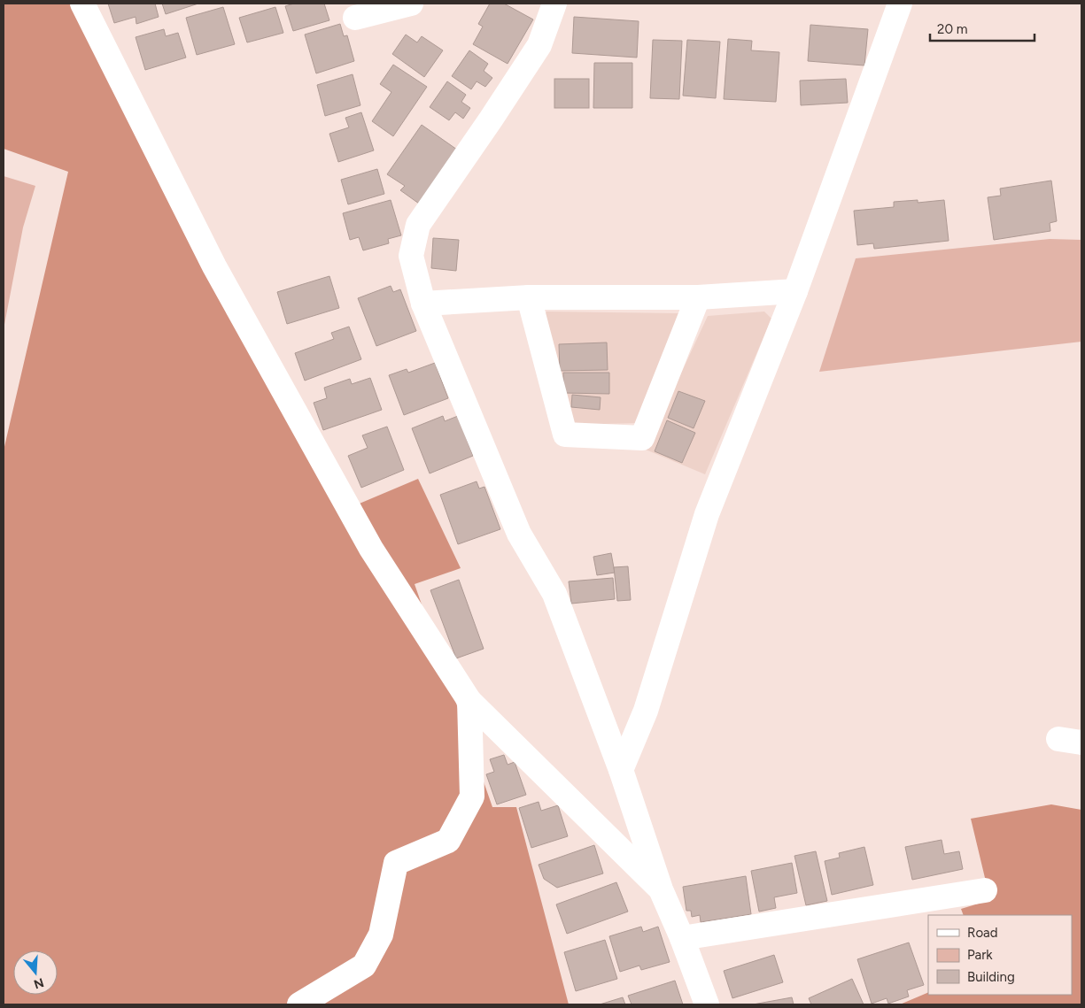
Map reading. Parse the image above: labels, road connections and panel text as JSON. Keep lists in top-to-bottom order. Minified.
{"legend":["Road","Park","Building"],"scale_bar":"20 m","north":"bottom"}
